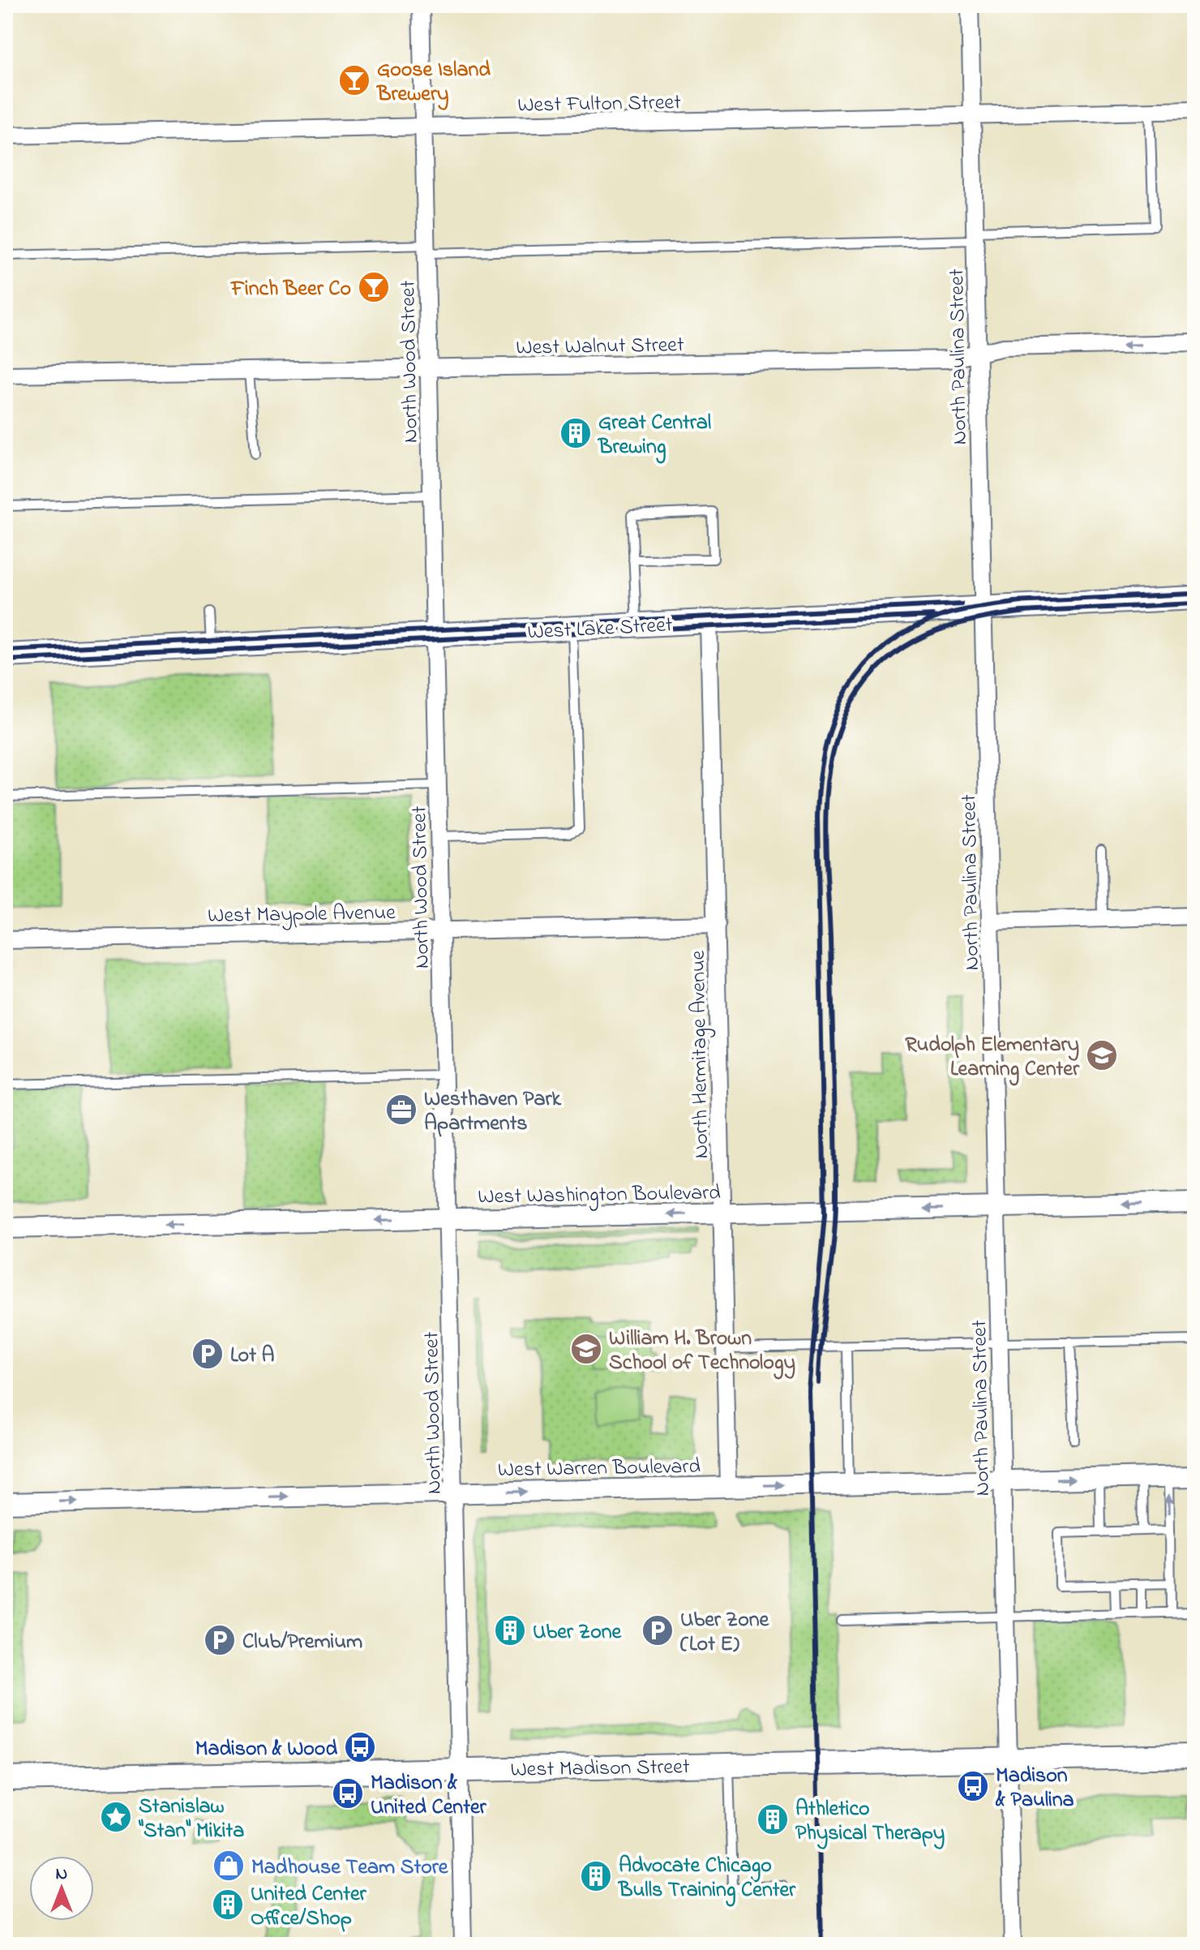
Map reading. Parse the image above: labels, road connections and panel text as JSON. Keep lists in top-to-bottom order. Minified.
{"streets":{"main road":["West Lake Street","West Madison Street"],"street":["West Fulton Street","West Walnut Street","North Paulina Street","North Wood Street","West Maypole Avenue","North Hermitage Avenue","West Washington Boulevard","West Warren Boulevard"]},"crossings":[["West Fulton Street","North Paulina Street"],["West Fulton Street","North Wood Street"],["West Walnut Street","North Paulina Street"],["West Walnut Street","North Wood Street"],["North Paulina Street","West Lake Street"],["North Paulina Street","West Washington Boulevard"],["North Paulina Street","West Warren Boulevard"],["North Paulina Street","West Madison Street"],["North Wood Street","West Lake Street"],["North Wood Street","West Maypole Avenue"],["North Wood Street","West Washington Boulevard"],["North Wood Street","West Warren Boulevard"],["North Wood Street","West Madison Street"],["West Lake Street","North Hermitage Avenue"],["West Maypole Avenue","North Hermitage Avenue"],["North Hermitage Avenue","West Washington Boulevard"],["North Hermitage Avenue","West Warren Boulevard"]],"one_way":["West Washington Boulevard","West Warren Boulevard"],"places":{"bar":["Goose Island Brewery","Finch Beer Co"],"building":["Great Central Brewing","Uber Zone","Athletico Physical Therapy","Advocate Chicago Bulls Training Center","United Center Office/Shop"],"school or university":["Rudolph Elementary Learning Center","William H. Brown School of Technology"],"office":["Westhaven Park Apartments"],"parking":["Lot A","Uber Zone (Lot E)","Club/Premium"],"bus stop":["Madison & Wood","Madison & Paulina","Madison & United Center"],"place":["Stanislaw \"Stan\" Mikita"],"shop":["Madhouse Team Store"]},"north":"top"}
